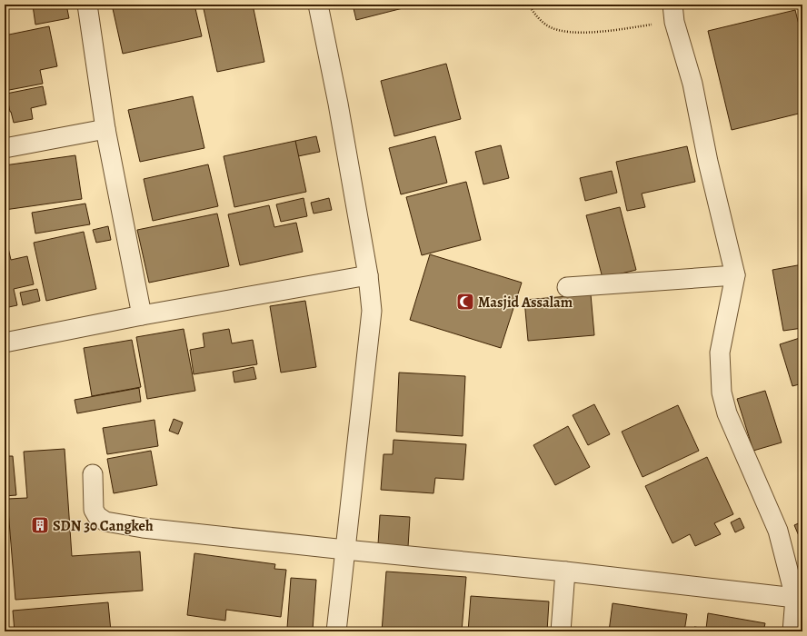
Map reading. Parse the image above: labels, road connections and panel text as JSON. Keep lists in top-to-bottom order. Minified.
{"places":{"mosque":["Masjid Assalam"],"building":["SDN 30 Cangkeh"]}}
